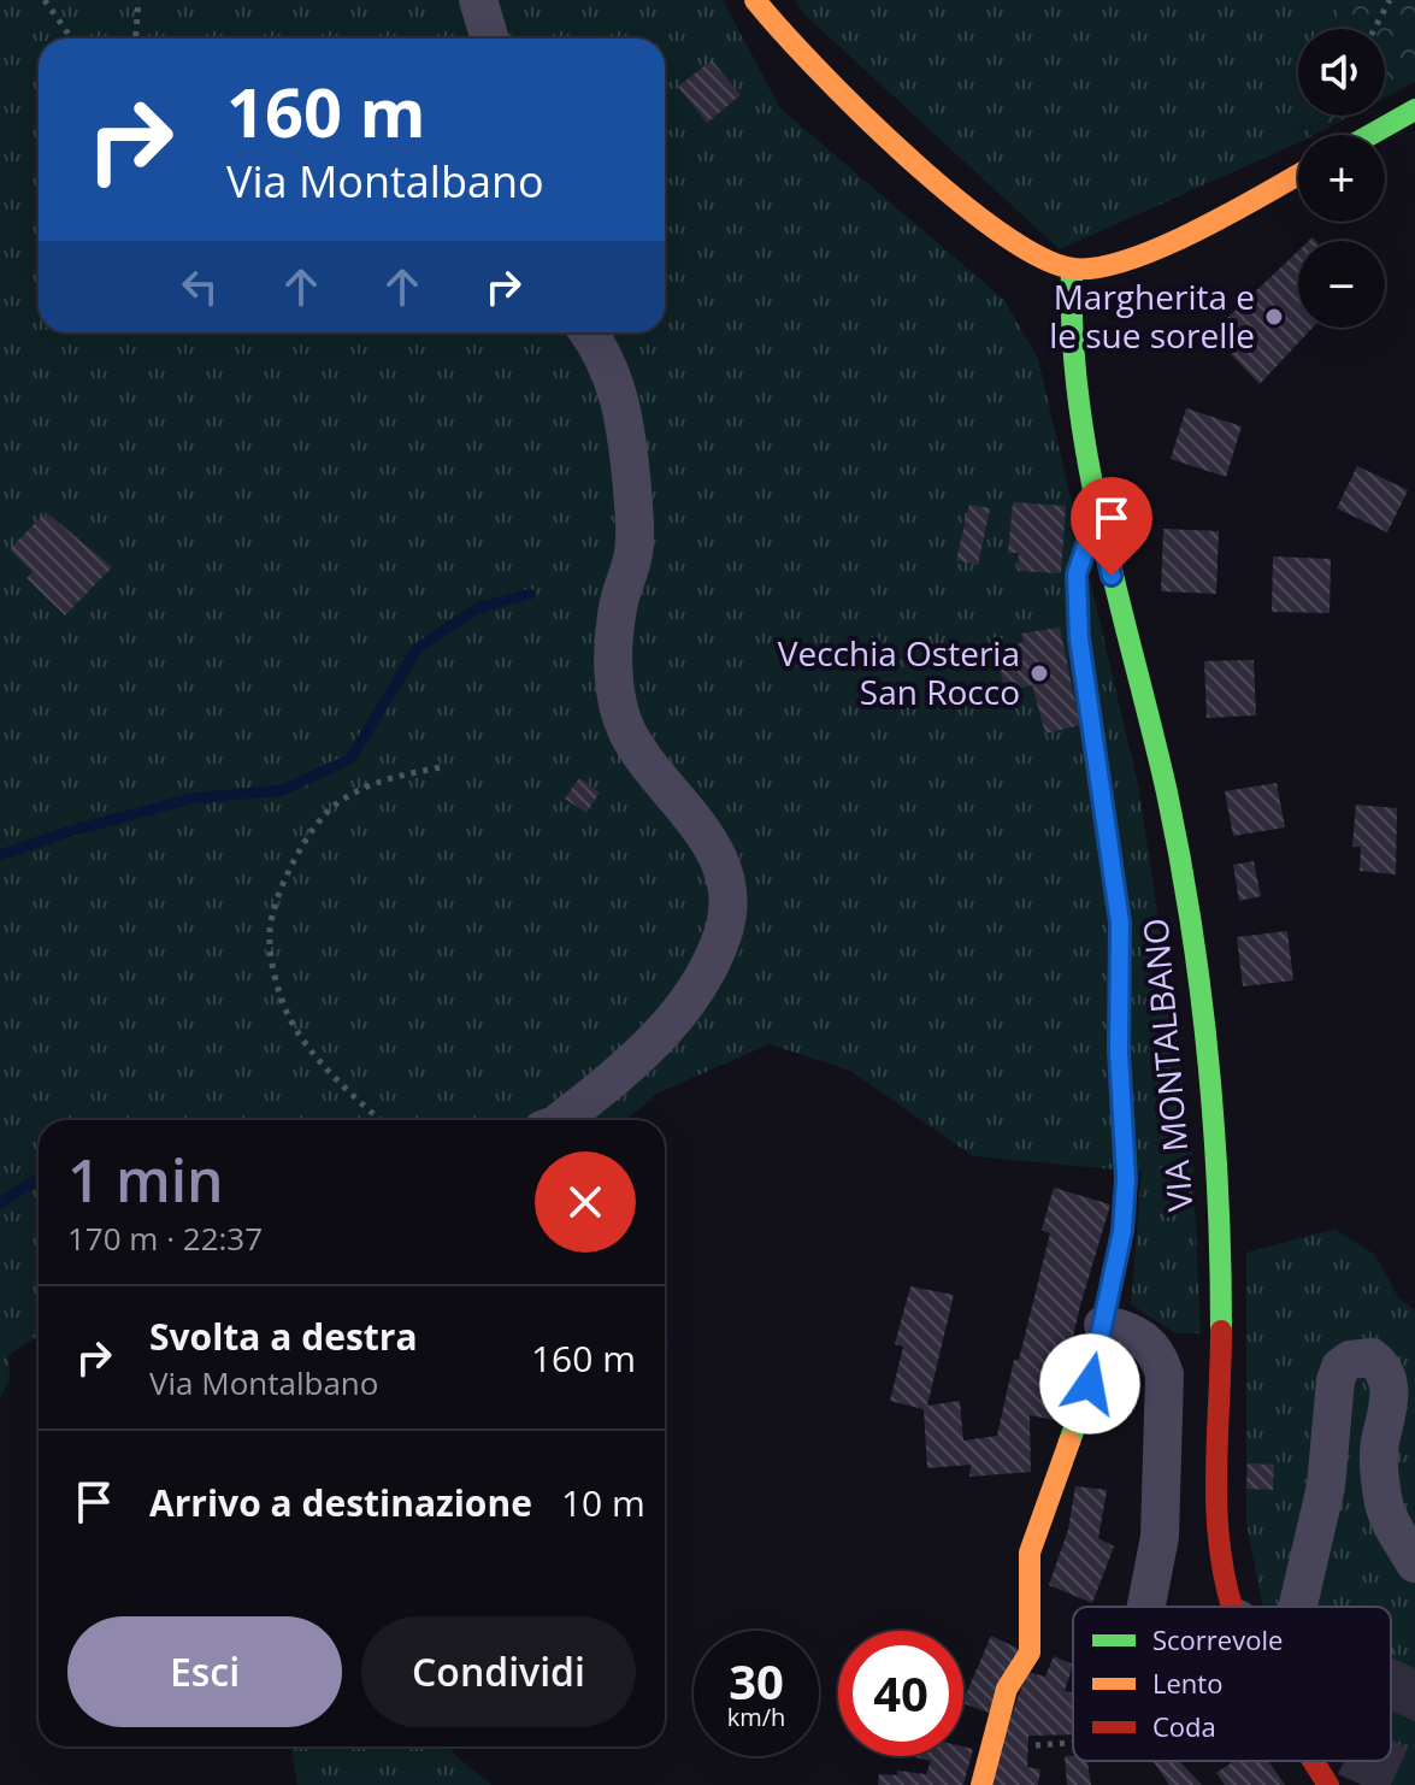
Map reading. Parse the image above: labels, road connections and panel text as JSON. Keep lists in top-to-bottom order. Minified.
{"streets":{"street":["VIA MONTALBANO"]},"places":["Margherita e le sue sorelle","Vecchia Osteria San Rocco"],"legend":["Scorrevole","Lento","Coda"],"page":{"map_buttons":["+","−"],"turn":["160 m","Via Montalbano"],"heading":["1 min","170 m · 22:37"],"list":[{"name":"Svolta a destra","note":"Via Montalbano","value":"160 m"},{"name":"Arrivo a destinazione","value":"10 m"}],"buttons":["Esci","Condividi"],"speed":"30 km/h","limit":"40"}}
